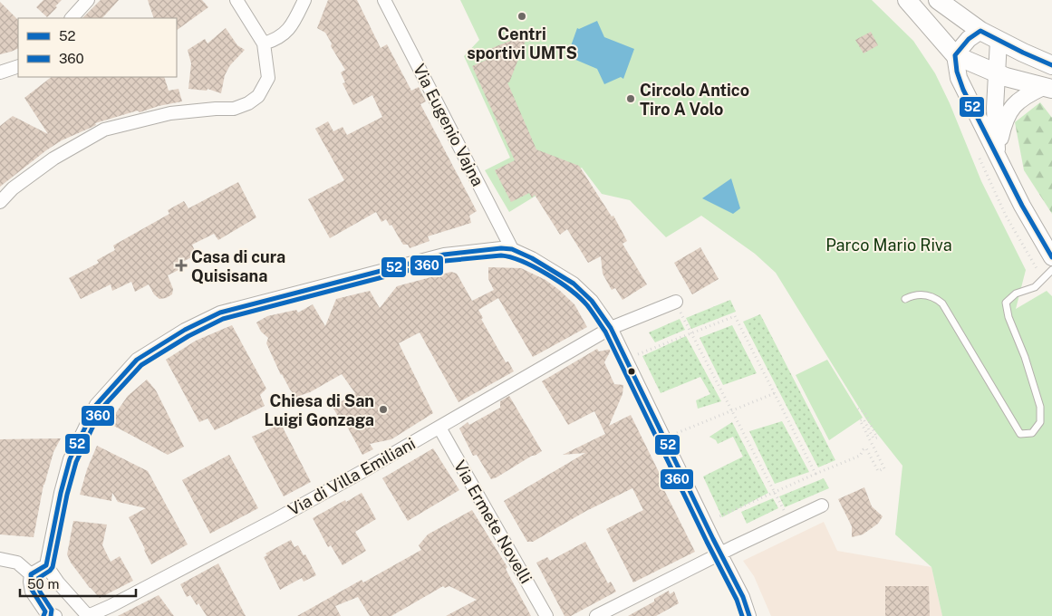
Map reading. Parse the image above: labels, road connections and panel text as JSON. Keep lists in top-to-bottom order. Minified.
{"streets":{"street":["Via Eugenio Vajna","Via di Villa Emiliani","Via Ermete Novelli"]},"crossings":[["Via di Villa Emiliani","Via Ermete Novelli"]],"parks":["Parco Mario Riva"],"places":{"other":["Centri sportivi UMTS","Circolo Antico Tiro A Volo","Chiesa di San Luigi Gonzaga"],"health":["Casa di cura Quisisana"]},"lines":["transit line 52","transit line 360"],"legend":["52","360"],"scale_bar":"50 m"}
